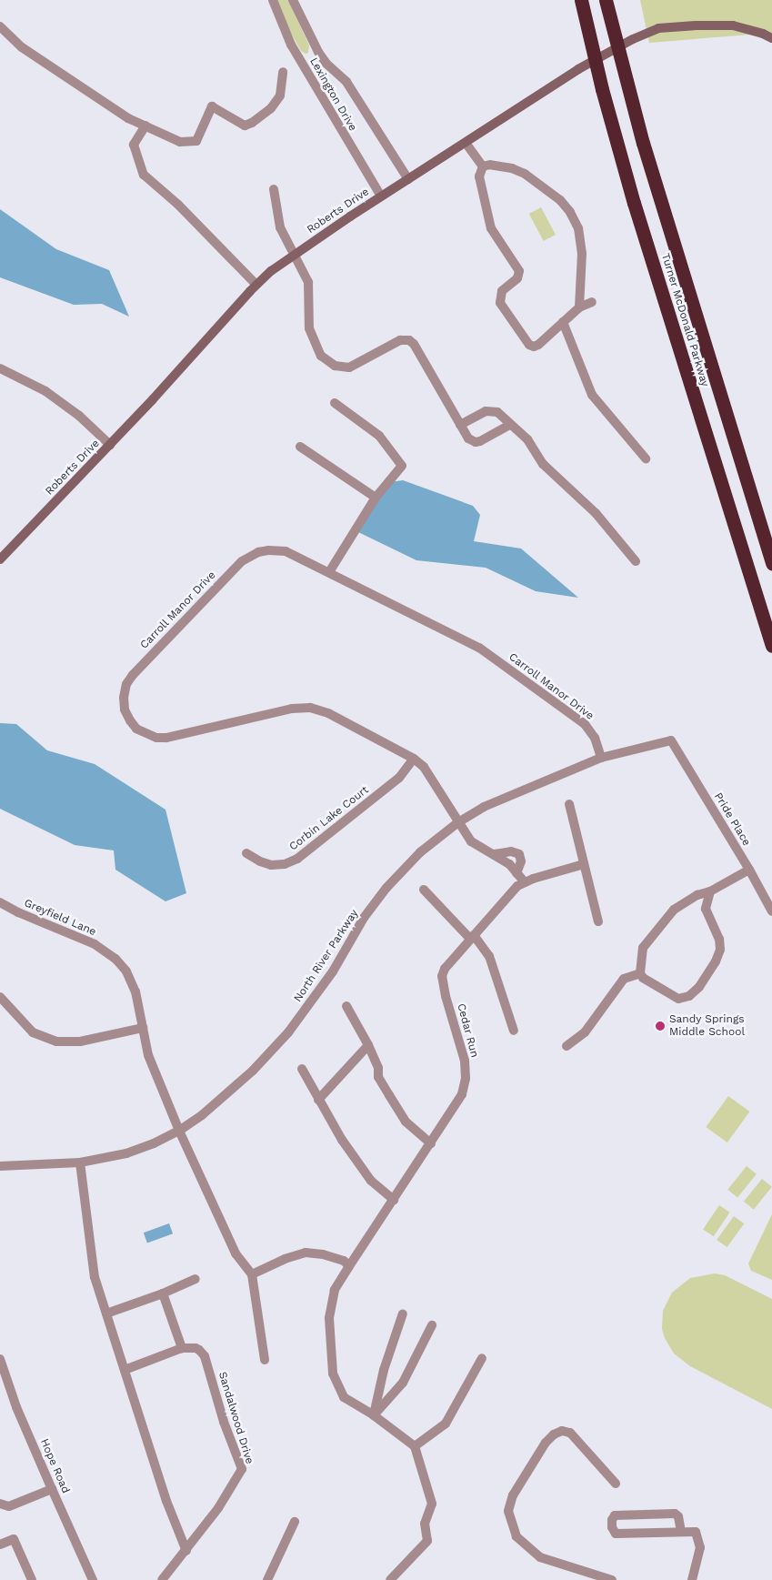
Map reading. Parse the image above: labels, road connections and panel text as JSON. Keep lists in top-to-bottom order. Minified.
{"streets":{"highway":["Turner McDonald Parkway"],"street":["Lexington Drive","Roberts Drive","Carroll Manor Drive","Corbin Lake Court","Pride Place","Greyfield Lane","North River Parkway","Cedar Run","Sandalwood Drive","Hope Road"]},"crossings":[["Lexington Drive","Roberts Drive"],["Carroll Manor Drive","Corbin Lake Court"],["Carroll Manor Drive","North River Parkway"],["Pride Place","North River Parkway"],["Greyfield Lane","North River Parkway"]],"places":["Sandy Springs Middle School"]}
